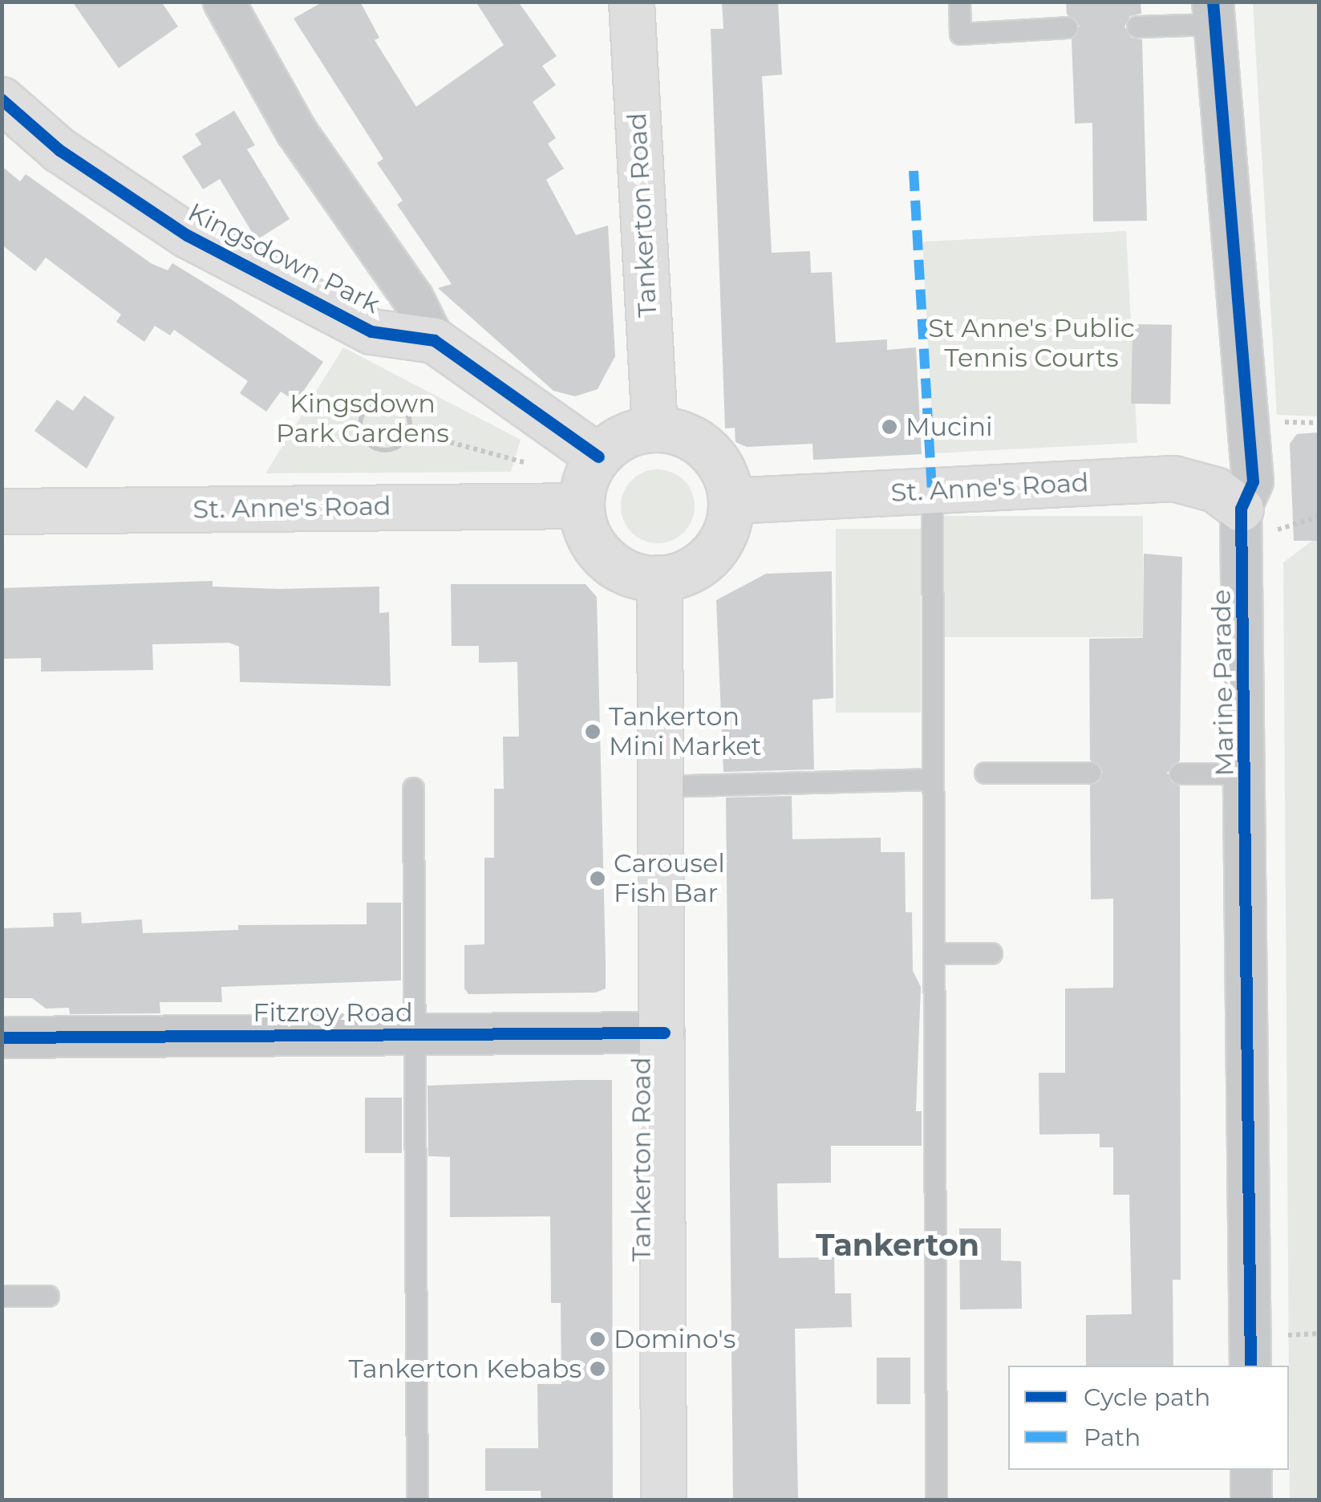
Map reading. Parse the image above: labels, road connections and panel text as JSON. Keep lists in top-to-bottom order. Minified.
{"streets":{"street":["Tankerton Road","Kingsdown Park","St. Anne's Road","Marine Parade","Fitzroy Road"]},"crossings":[["Tankerton Road","Kingsdown Park"],["Tankerton Road","St. Anne's Road"],["Tankerton Road","Fitzroy Road"],["Kingsdown Park","St. Anne's Road"],["St. Anne's Road","Marine Parade"]],"districts":["Tankerton"],"parks":["St Anne's Public Tennis Courts","Kingsdown Park Gardens"],"places":["Mucini","Tankerton Mini Market","Carousel Fish Bar","Domino's","Tankerton Kebabs"],"legend":["Cycle path","Path"]}
